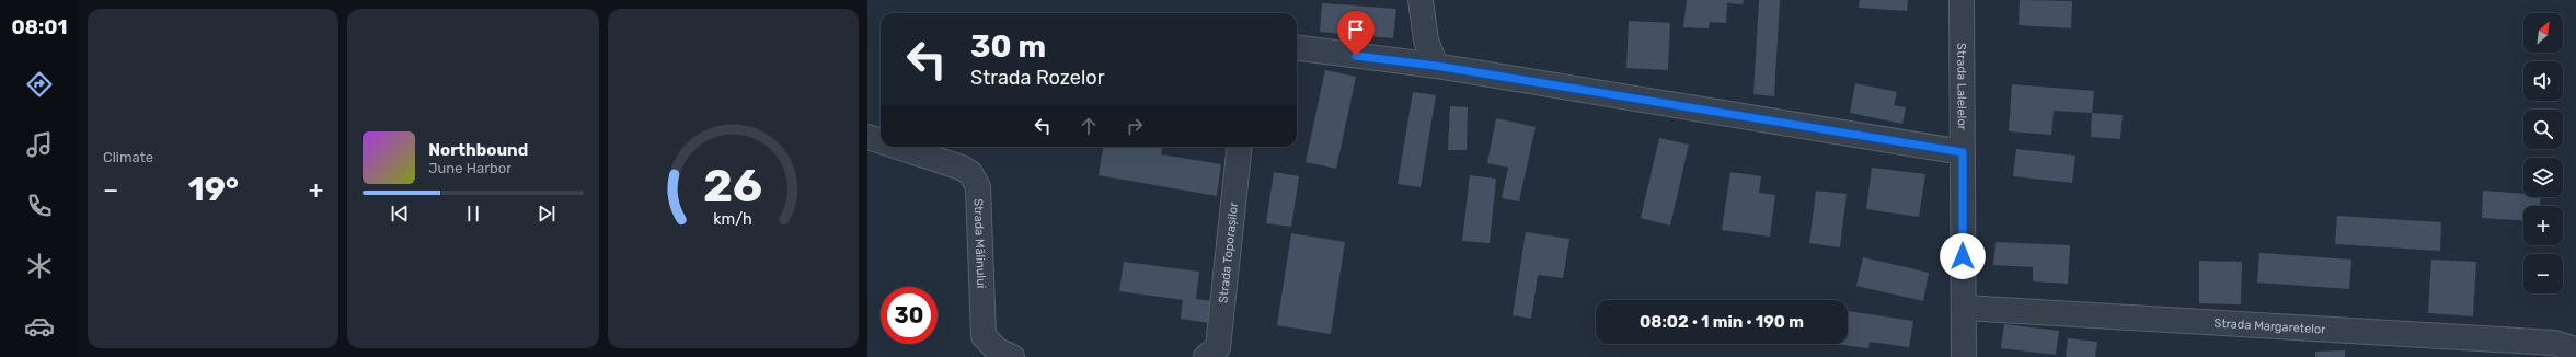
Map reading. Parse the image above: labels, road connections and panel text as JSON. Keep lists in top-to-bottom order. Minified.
{"streets":{"street":["Strada Lalelelor","Strada Mălinului","Strada Toporașilor","Strada Margaretelor"]},"crossings":[["Strada Lalelelor","Strada Margaretelor"]],"north":"top right","page":{"tabs":"08:01","tile":"Climate","map_buttons":["+","−"],"turn":["30 m","Strada Rozelor"],"song":["Northbound","June Harbor"],"heat":["−","19°","+"],"limit":"30","trip":"08:02 · 1 min · 190 m","gauge":["26","km/h"]}}
